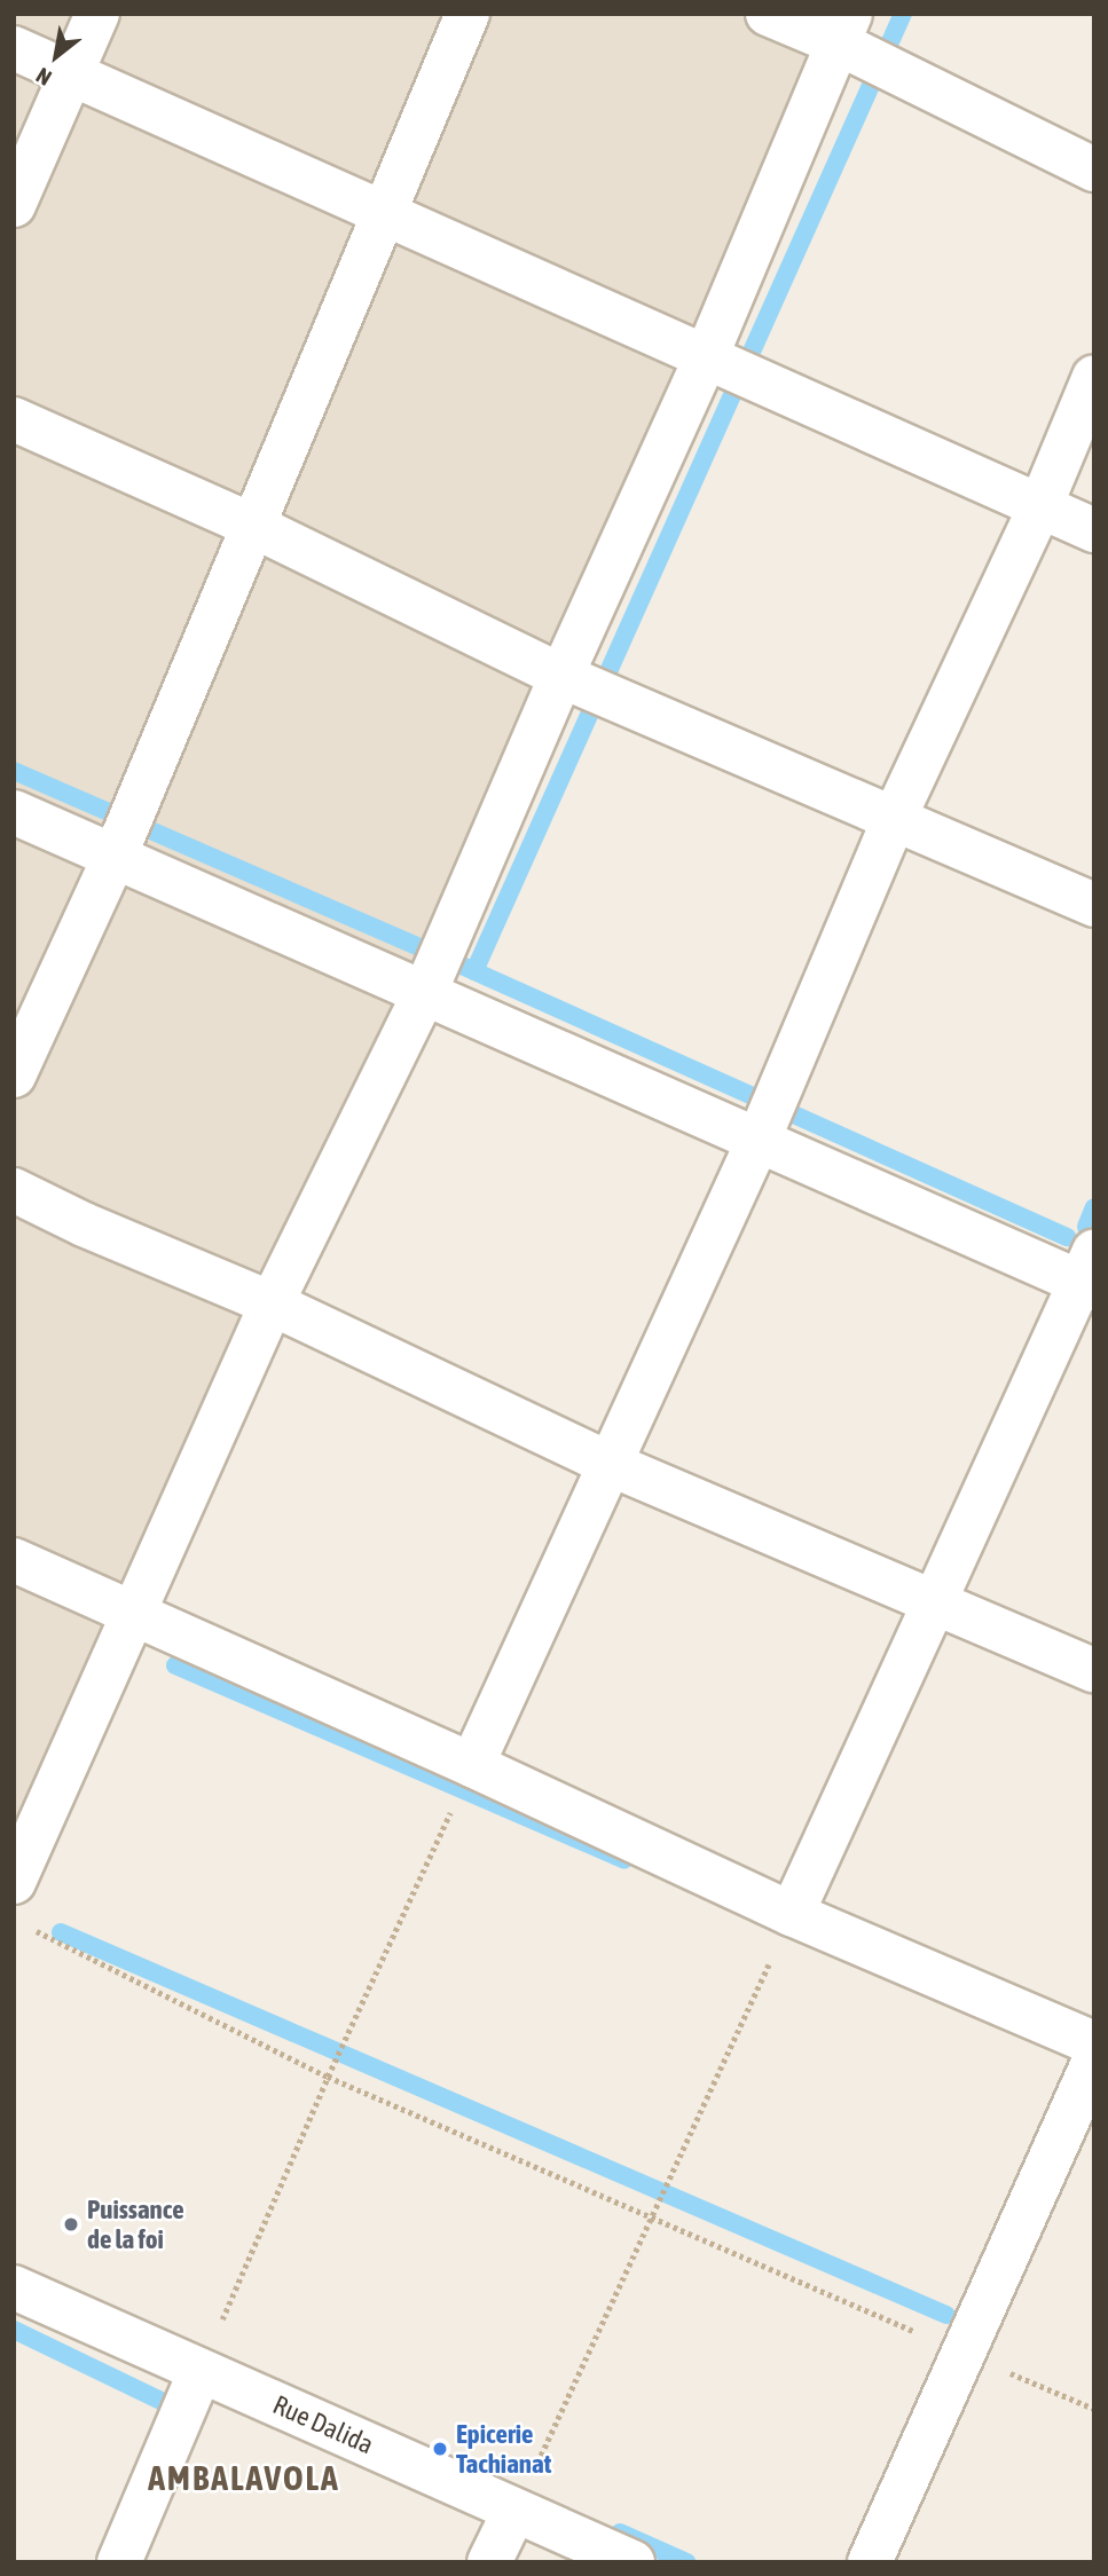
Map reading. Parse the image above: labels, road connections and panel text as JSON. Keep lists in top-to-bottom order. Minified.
{"streets":{"street":["Rue Dalida"]},"districts":["AMBALAVOLA"],"places":["Puissance de la foi","Epicerie Tachianat"],"north":"bottom left"}
